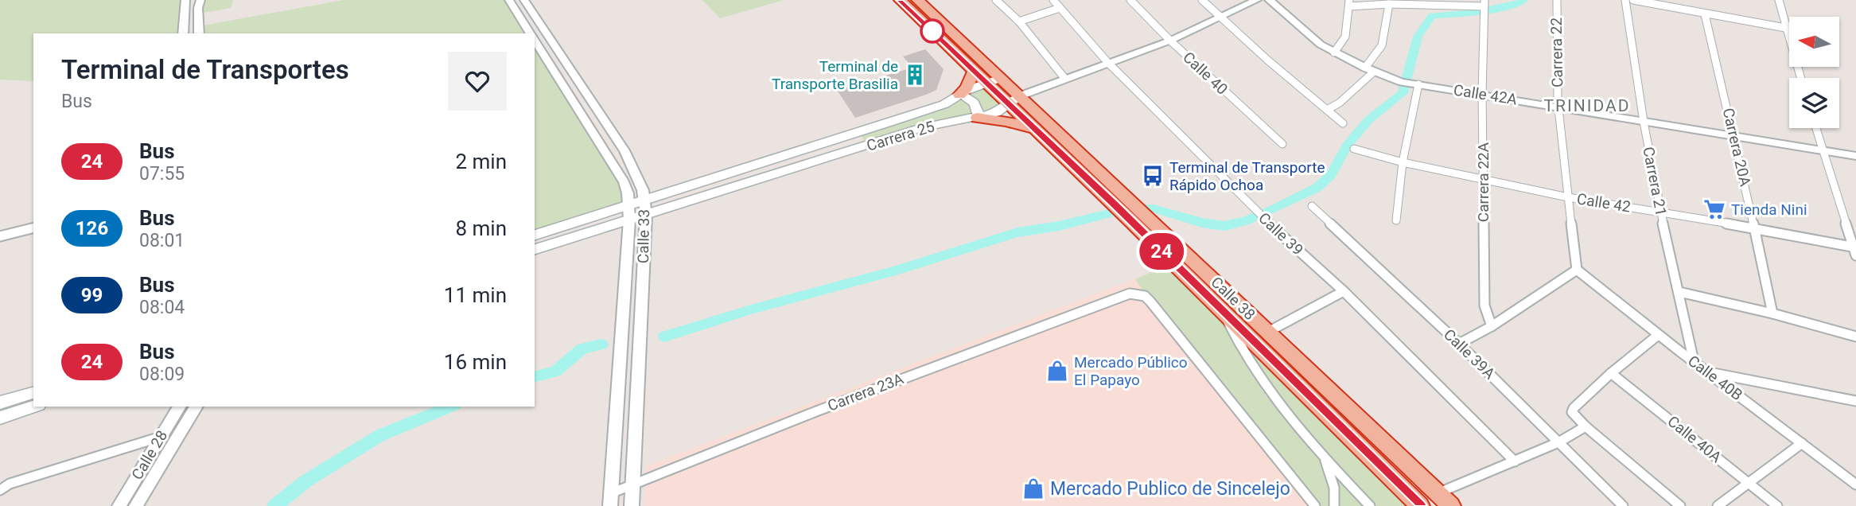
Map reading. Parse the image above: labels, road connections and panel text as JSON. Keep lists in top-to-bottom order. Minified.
{"streets":{"highway":["Calle 38"],"main road":["Carrera 25"],"street":["Carrera 22","Calle 40","Calle 42A","Carrera 20A","Carrera 21","Carrera 22A","Calle 42","Calle 39","Calle 33","Calle 39A","Calle 40B","Carrera 23A","Calle 40A","Calle 28"]},"crossings":[["Carrera 22","Calle 42A"],["Carrera 22","Calle 42"],["Carrera 22","Calle 40B"],["Calle 40","Carrera 25"],["Calle 42A","Carrera 20A"],["Calle 42A","Carrera 21"],["Calle 42A","Carrera 22A"],["Carrera 25","Calle 39"],["Carrera 25","Calle 33"],["Carrera 25","Calle 38"],["Carrera 20A","Calle 42"],["Carrera 21","Calle 42"],["Carrera 21","Calle 40B"],["Carrera 22A","Calle 42"],["Calle 33","Carrera 23A"]],"districts":["TRINIDAD"],"places":{"building":["Terminal de Transporte Brasilia"],"bus stop":["Terminal de Transporte Rápido Ochoa"],"supermarket":["Tienda Nini"],"shop":["Mercado Público El Papayo","Mercado Publico de Sincelejo"]},"lines":["bus line 24"],"north":"left","page":{"on_map":"24","heading":["Terminal de Transportes","Bus"],"list":[{"mark":"24","name":"Bus","note":"07:55","value":"2 min"},{"mark":"126","name":"Bus","note":"08:01","value":"8 min"},{"mark":"99","name":"Bus","note":"08:04","value":"11 min"},{"mark":"24","name":"Bus","note":"08:09","value":"16 min"}]}}
